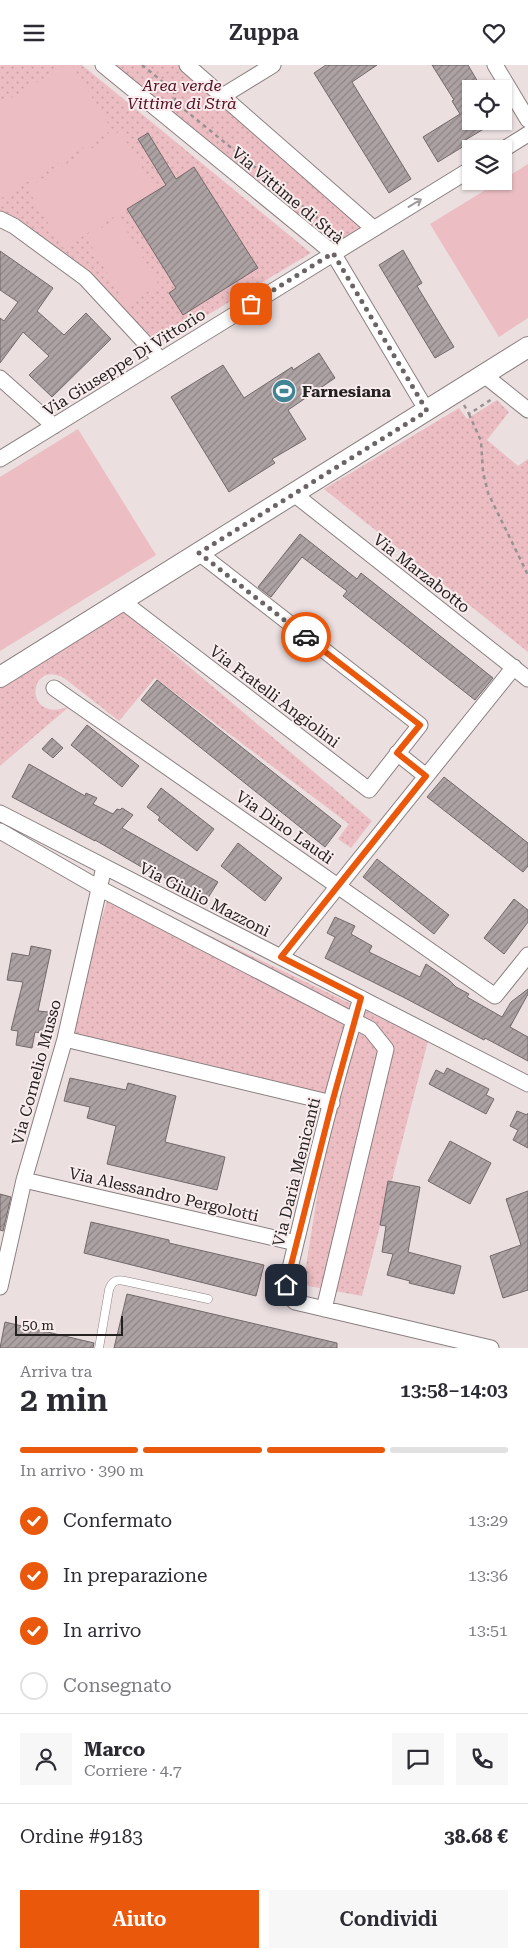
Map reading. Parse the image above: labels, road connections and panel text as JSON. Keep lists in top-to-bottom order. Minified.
{"streets":{"street":["Via Vittime di Strà","Via Giuseppe Di Vittorio","Via Marzabotto","Via Fratelli Angiolini","Via Dino Laudi","Via Giulio Mazzoni","Via Cornelio Musso","Via Daria Menicanti","Via Alessandro Pergolotti"]},"crossings":[["Via Vittime di Strà","Via Giuseppe Di Vittorio"],["Via Giulio Mazzoni","Via Cornelio Musso"],["Via Giulio Mazzoni","Via Daria Menicanti"],["Via Cornelio Musso","Via Alessandro Pergolotti"],["Via Daria Menicanti","Via Alessandro Pergolotti"]],"parks":["Area verde Vittime di Strà"],"places":{"sports":["Farnesiana"]},"scale_bar":"50 m","page":{"header":"Zuppa","scale":"50 m","heading":["2 min","Arriva tra","13:58–14:03"],"panel":["Marco","Corriere · 4.7","Ordine #9183","38.68 €"],"bar":"In arrivo · 390 m","list":[["Confermato","13:29"],["In preparazione","13:36"],["In arrivo","13:51"],"Consegnato"],"buttons":["Aiuto","Condividi"]}}
